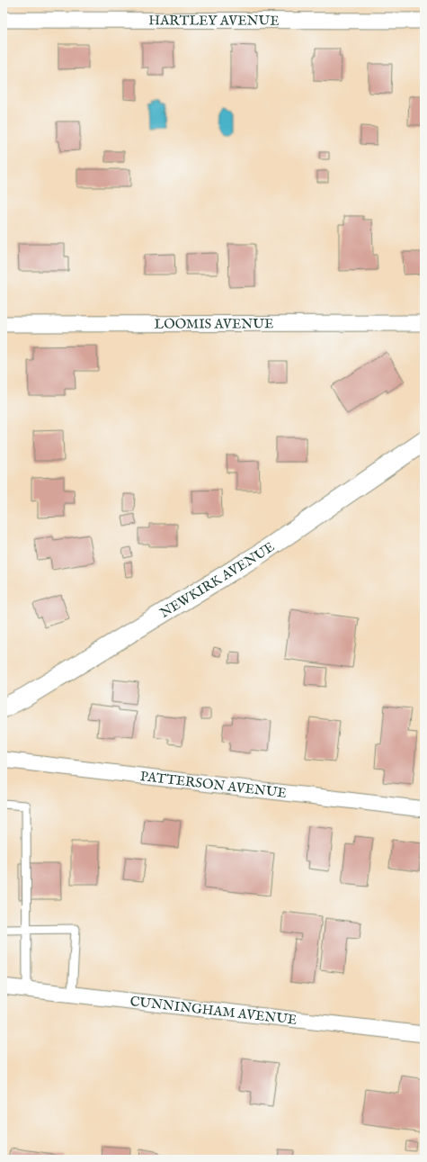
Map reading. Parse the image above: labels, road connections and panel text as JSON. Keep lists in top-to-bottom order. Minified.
{"streets":{"street":["HARTLEY AVENUE","LOOMIS AVENUE","NEWKIRK AVENUE","PATTERSON AVENUE","CUNNINGHAM AVENUE"]}}
